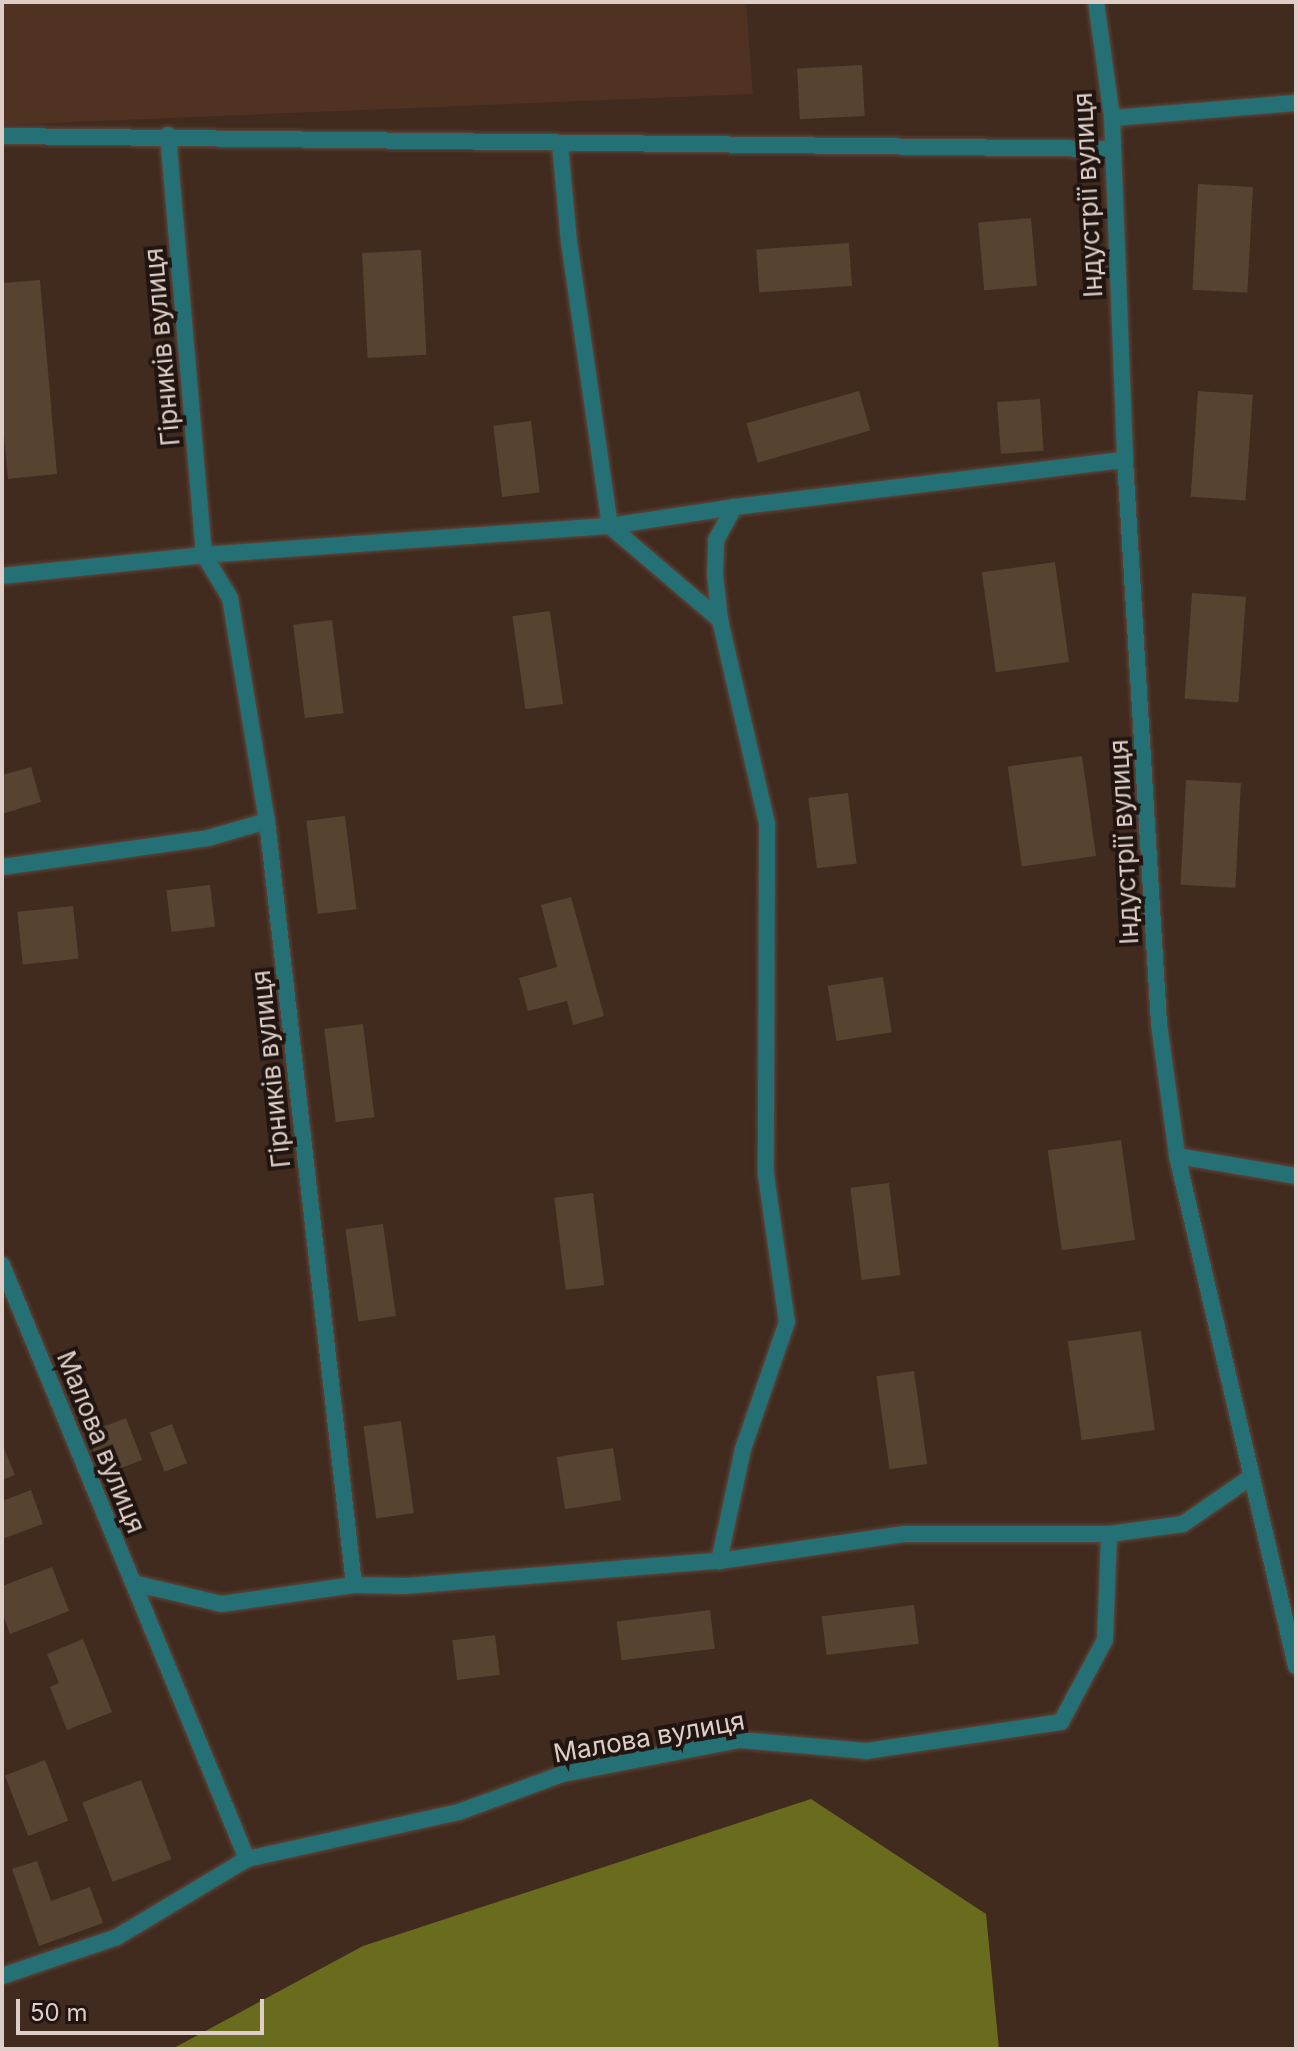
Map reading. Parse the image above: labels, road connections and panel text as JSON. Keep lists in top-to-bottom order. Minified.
{"streets":{"street":["Індустрії вулиця","Гірників вулиця","Малова вулиця"]},"scale_bar":"50 m"}
